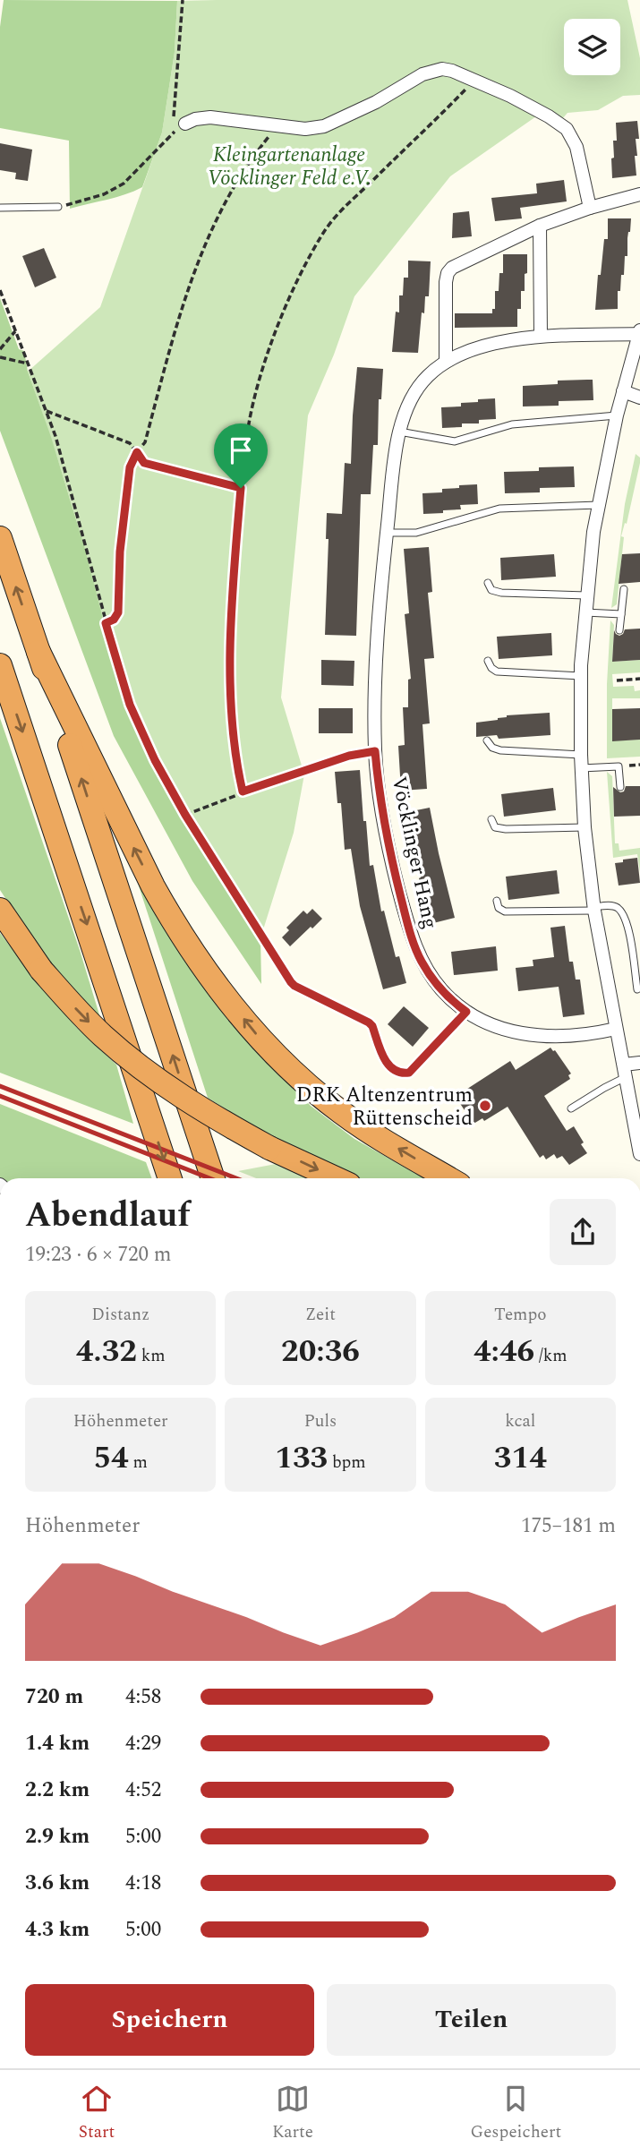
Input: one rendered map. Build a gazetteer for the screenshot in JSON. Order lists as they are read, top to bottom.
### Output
{
  "streets": {
    "street": ["Vöcklinger Hang"]
  },
  "parks": ["Kleingartenanlage Vöcklinger Feld e.V."],
  "places": ["DRK Altenzentrum Rüttenscheid"],
  "page": {
    "heading": ["Abendlauf", "19:23 · 6 × 720 m"],
    "stats": [
      ["Distanz", "4.32 km"],
      ["Zeit", "20:36"],
      ["Tempo", "4:46 /km"],
      ["Höhenmeter", "54 m"],
      ["Puls", "133 bpm"],
      ["kcal", "314"]
    ],
    "chart": ["Höhenmeter", "175–181 m"],
    "list": [
      {
        "name": "720 m",
        "note": "4:58"
      },
      {
        "name": "1.4 km",
        "note": "4:29"
      },
      {
        "name": "2.2 km",
        "note": "4:52"
      },
      {
        "name": "2.9 km",
        "note": "5:00"
      },
      {
        "name": "3.6 km",
        "note": "4:18"
      },
      {
        "name": "4.3 km",
        "note": "5:00"
      }
    ],
    "buttons": ["Speichern", "Teilen"],
    "tabs": ["Start", "Karte", "Gespeichert"]
  }
}
